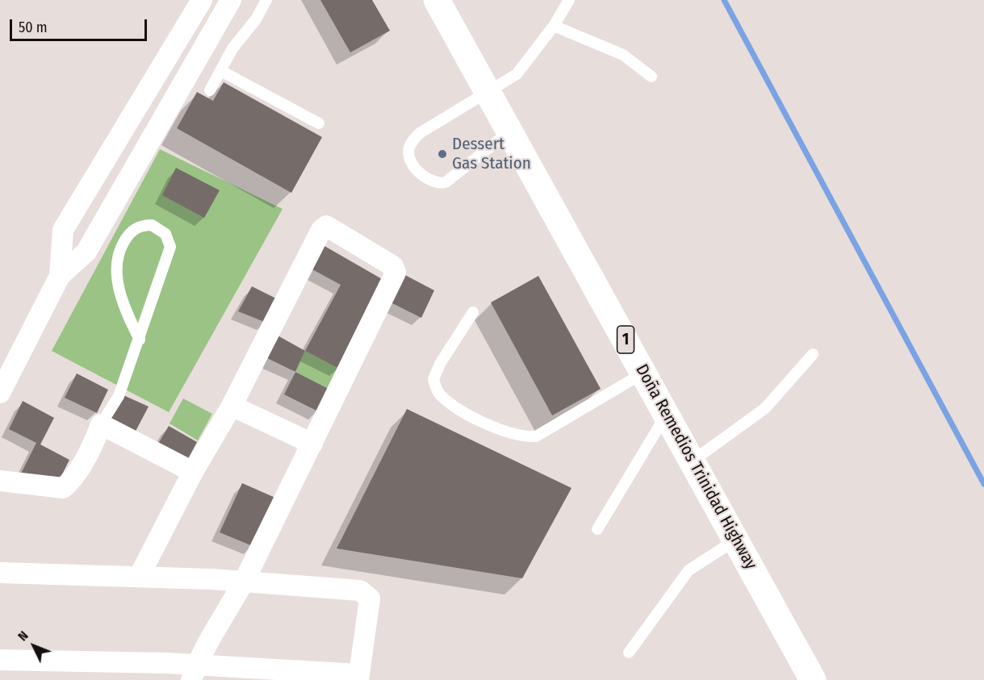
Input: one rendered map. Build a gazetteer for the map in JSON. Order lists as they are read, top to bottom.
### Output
{
  "streets": {
    "highway": ["1", "Doña Remedios Trinidad Highway"]
  },
  "places": ["Dessert Gas Station"],
  "scale_bar": "50 m",
  "north": "top left"
}
